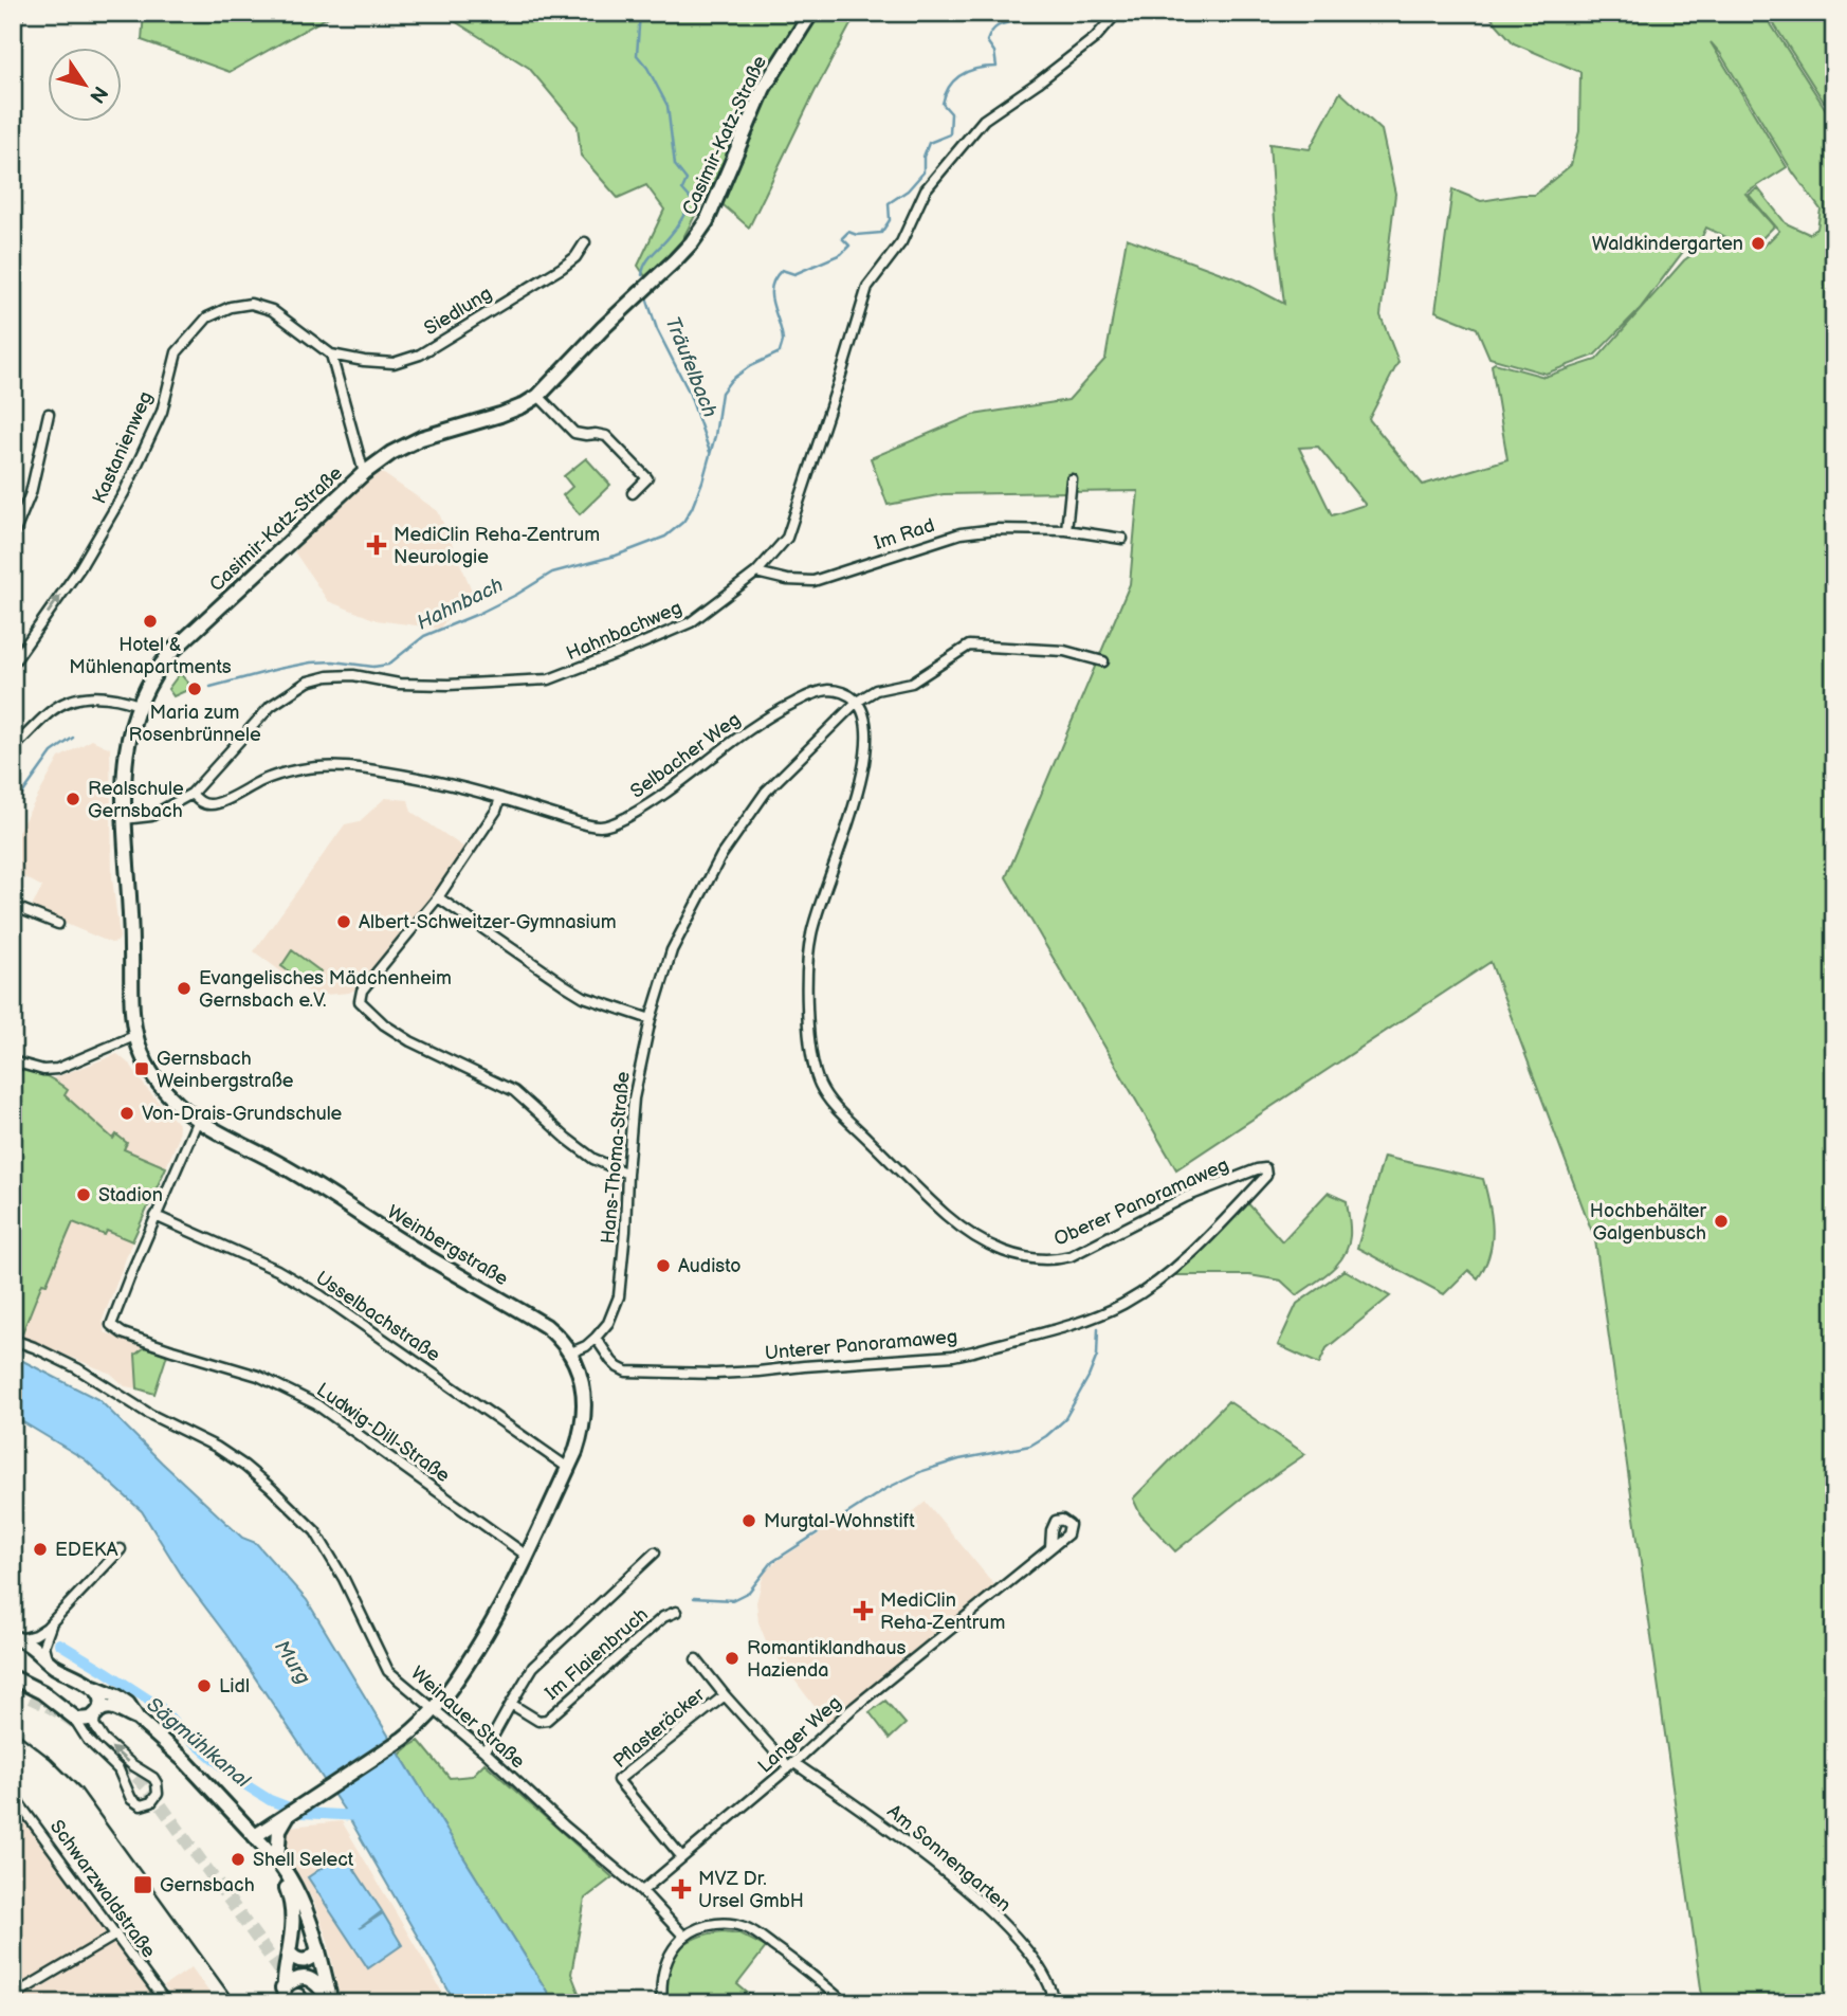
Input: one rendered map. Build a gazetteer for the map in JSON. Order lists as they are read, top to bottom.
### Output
{
  "streets": {
    "street": [
      "Casimir-Katz-Straße",
      "Siedlung",
      "Kastanienweg",
      "Im Rad",
      "Hahnbachweg",
      "Selbacher Weg",
      "Hans-Thoma-Straße",
      "Oberer Panoramaweg",
      "Weinbergstraße",
      "Usselbachstraße",
      "Unterer Panoramaweg",
      "Ludwig-Dill-Straße",
      "Im Flaienbruch",
      "Weinauer Straße",
      "Pflasteräcker",
      "Langer Weg",
      "Am Sonnengarten",
      "Schwarzwaldstraße"
    ]
  },
  "crossings": [
    ["Casimir-Katz-Straße", "Weinbergstraße"],
    ["Siedlung", "Kastanienweg"],
    ["Im Rad", "Hahnbachweg"],
    ["Hahnbachweg", "Selbacher Weg"],
    ["Hahnbachweg", "Weinbergstraße"],
    ["Selbacher Weg", "Hans-Thoma-Straße"],
    ["Selbacher Weg", "Oberer Panoramaweg"],
    ["Hans-Thoma-Straße", "Oberer Panoramaweg"],
    ["Hans-Thoma-Straße", "Weinbergstraße"],
    ["Hans-Thoma-Straße", "Unterer Panoramaweg"],
    ["Oberer Panoramaweg", "Unterer Panoramaweg"],
    ["Weinbergstraße", "Usselbachstraße"],
    ["Weinbergstraße", "Ludwig-Dill-Straße"],
    ["Weinbergstraße", "Weinauer Straße"],
    ["Usselbachstraße", "Ludwig-Dill-Straße"],
    ["Im Flaienbruch", "Weinauer Straße"],
    ["Weinauer Straße", "Langer Weg"],
    ["Pflasteräcker", "Langer Weg"],
    ["Pflasteräcker", "Am Sonnengarten"],
    ["Langer Weg", "Am Sonnengarten"]
  ],
  "one_way": ["Kastanienweg"],
  "water": [
    "Träufelbach",
    "Hahnbach",
    "Murg",
    "Sägmühlkanal"
  ],
  "places": {
    "other": [
      "Waldkindergarten",
      "Hotel & Mühlenapartments",
      "Maria zum Rosenbrünnele",
      "Realschule Gernsbach",
      "Albert-Schweitzer-Gymnasium",
      "Evangelisches Mädchenheim Gernsbach e.V.",
      "Von-Drais-Grundschule",
      "Stadion",
      "Hochbehälter Galgenbusch",
      "Audisto",
      "Murgtal-Wohnstift",
      "EDEKA",
      "Romantiklandhaus Hazienda",
      "Lidl",
      "Shell Select"
    ],
    "health": ["MediClin Reha-Zentrum Neurologie", "MediClin Reha-Zentrum", "MVZ Dr. Ursel GmbH"],
    "transit": ["Gernsbach Weinbergstraße", "Gernsbach"]
  },
  "north": "bottom right"
}
